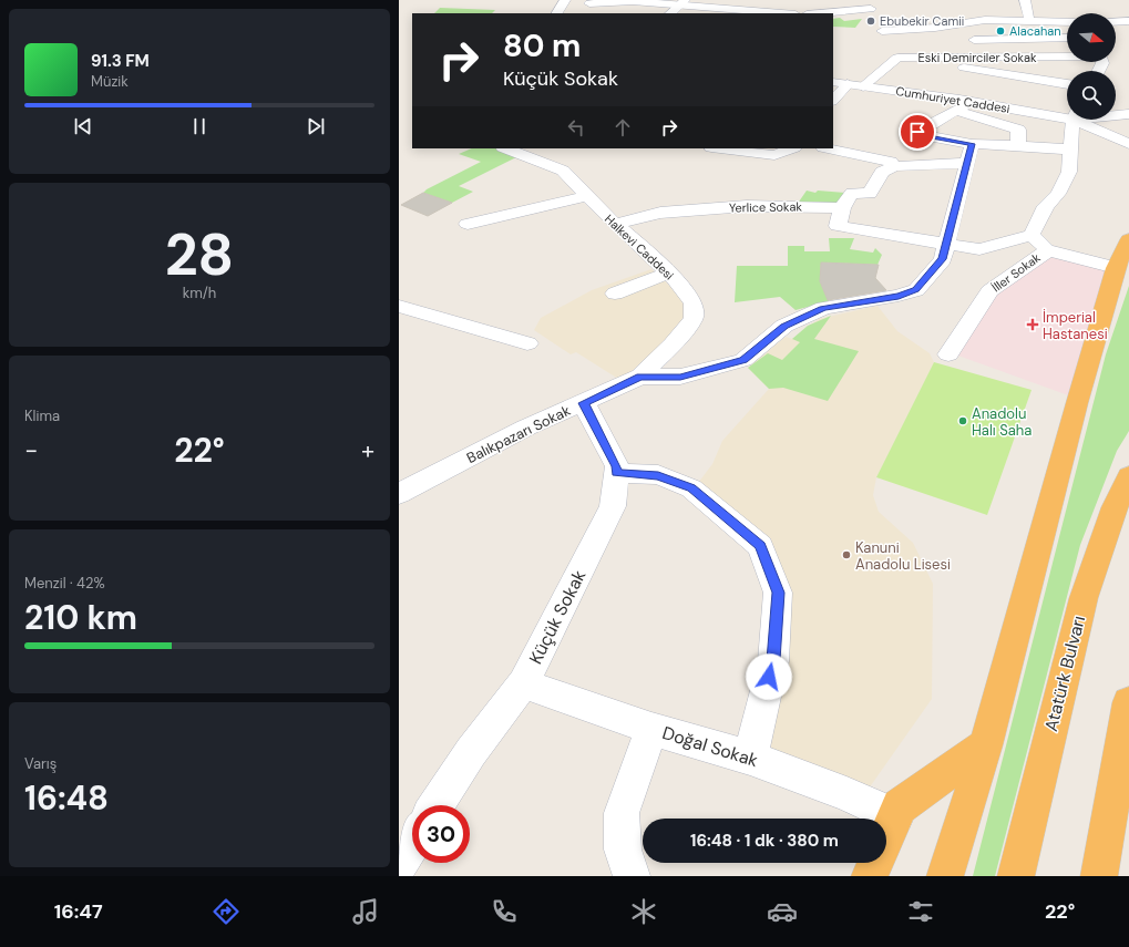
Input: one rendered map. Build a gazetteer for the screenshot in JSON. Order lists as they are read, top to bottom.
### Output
{
  "streets": {
    "highway": ["Atatürk Bulvarı"],
    "street": [
      "Eski Demirciler Sokak",
      "Cumhuriyet Caddesi",
      "Yerlice Sokak",
      "Halkevi Caddesi",
      "İller Sokak",
      "Balıkpazarı Sokak",
      "Küçük Sokak",
      "Doğal Sokak"
    ]
  },
  "crossings": [
    ["Eski Demirciler Sokak", "Cumhuriyet Caddesi"],
    ["Yerlice Sokak", "Halkevi Caddesi"],
    ["Halkevi Caddesi", "Balıkpazarı Sokak"],
    ["Balıkpazarı Sokak", "Küçük Sokak"],
    ["Küçük Sokak", "Doğal Sokak"]
  ],
  "places": {
    "other": [
      "Ebubekir Camii",
      "Alacahan",
      "Anadolu Halı Saha",
      "Kanuni Anadolu Lisesi"
    ],
    "health": ["İmperial Hastanesi"]
  },
  "north": "right",
  "page": {
    "turn": ["80 m", "Küçük Sokak"],
    "song": ["91.3 FM", "Müzik"],
    "tile": [
      ["28", "km/h"],
      "Klima",
      ["Menzil · 42%", "210 km"],
      ["Varış", "16:48"]
    ],
    "heat": ["−", "22°", "+"],
    "limit": "30",
    "trip": "16:48 · 1 dk · 380 m",
    "tabs": ["16:47", "22°"]
  }
}
